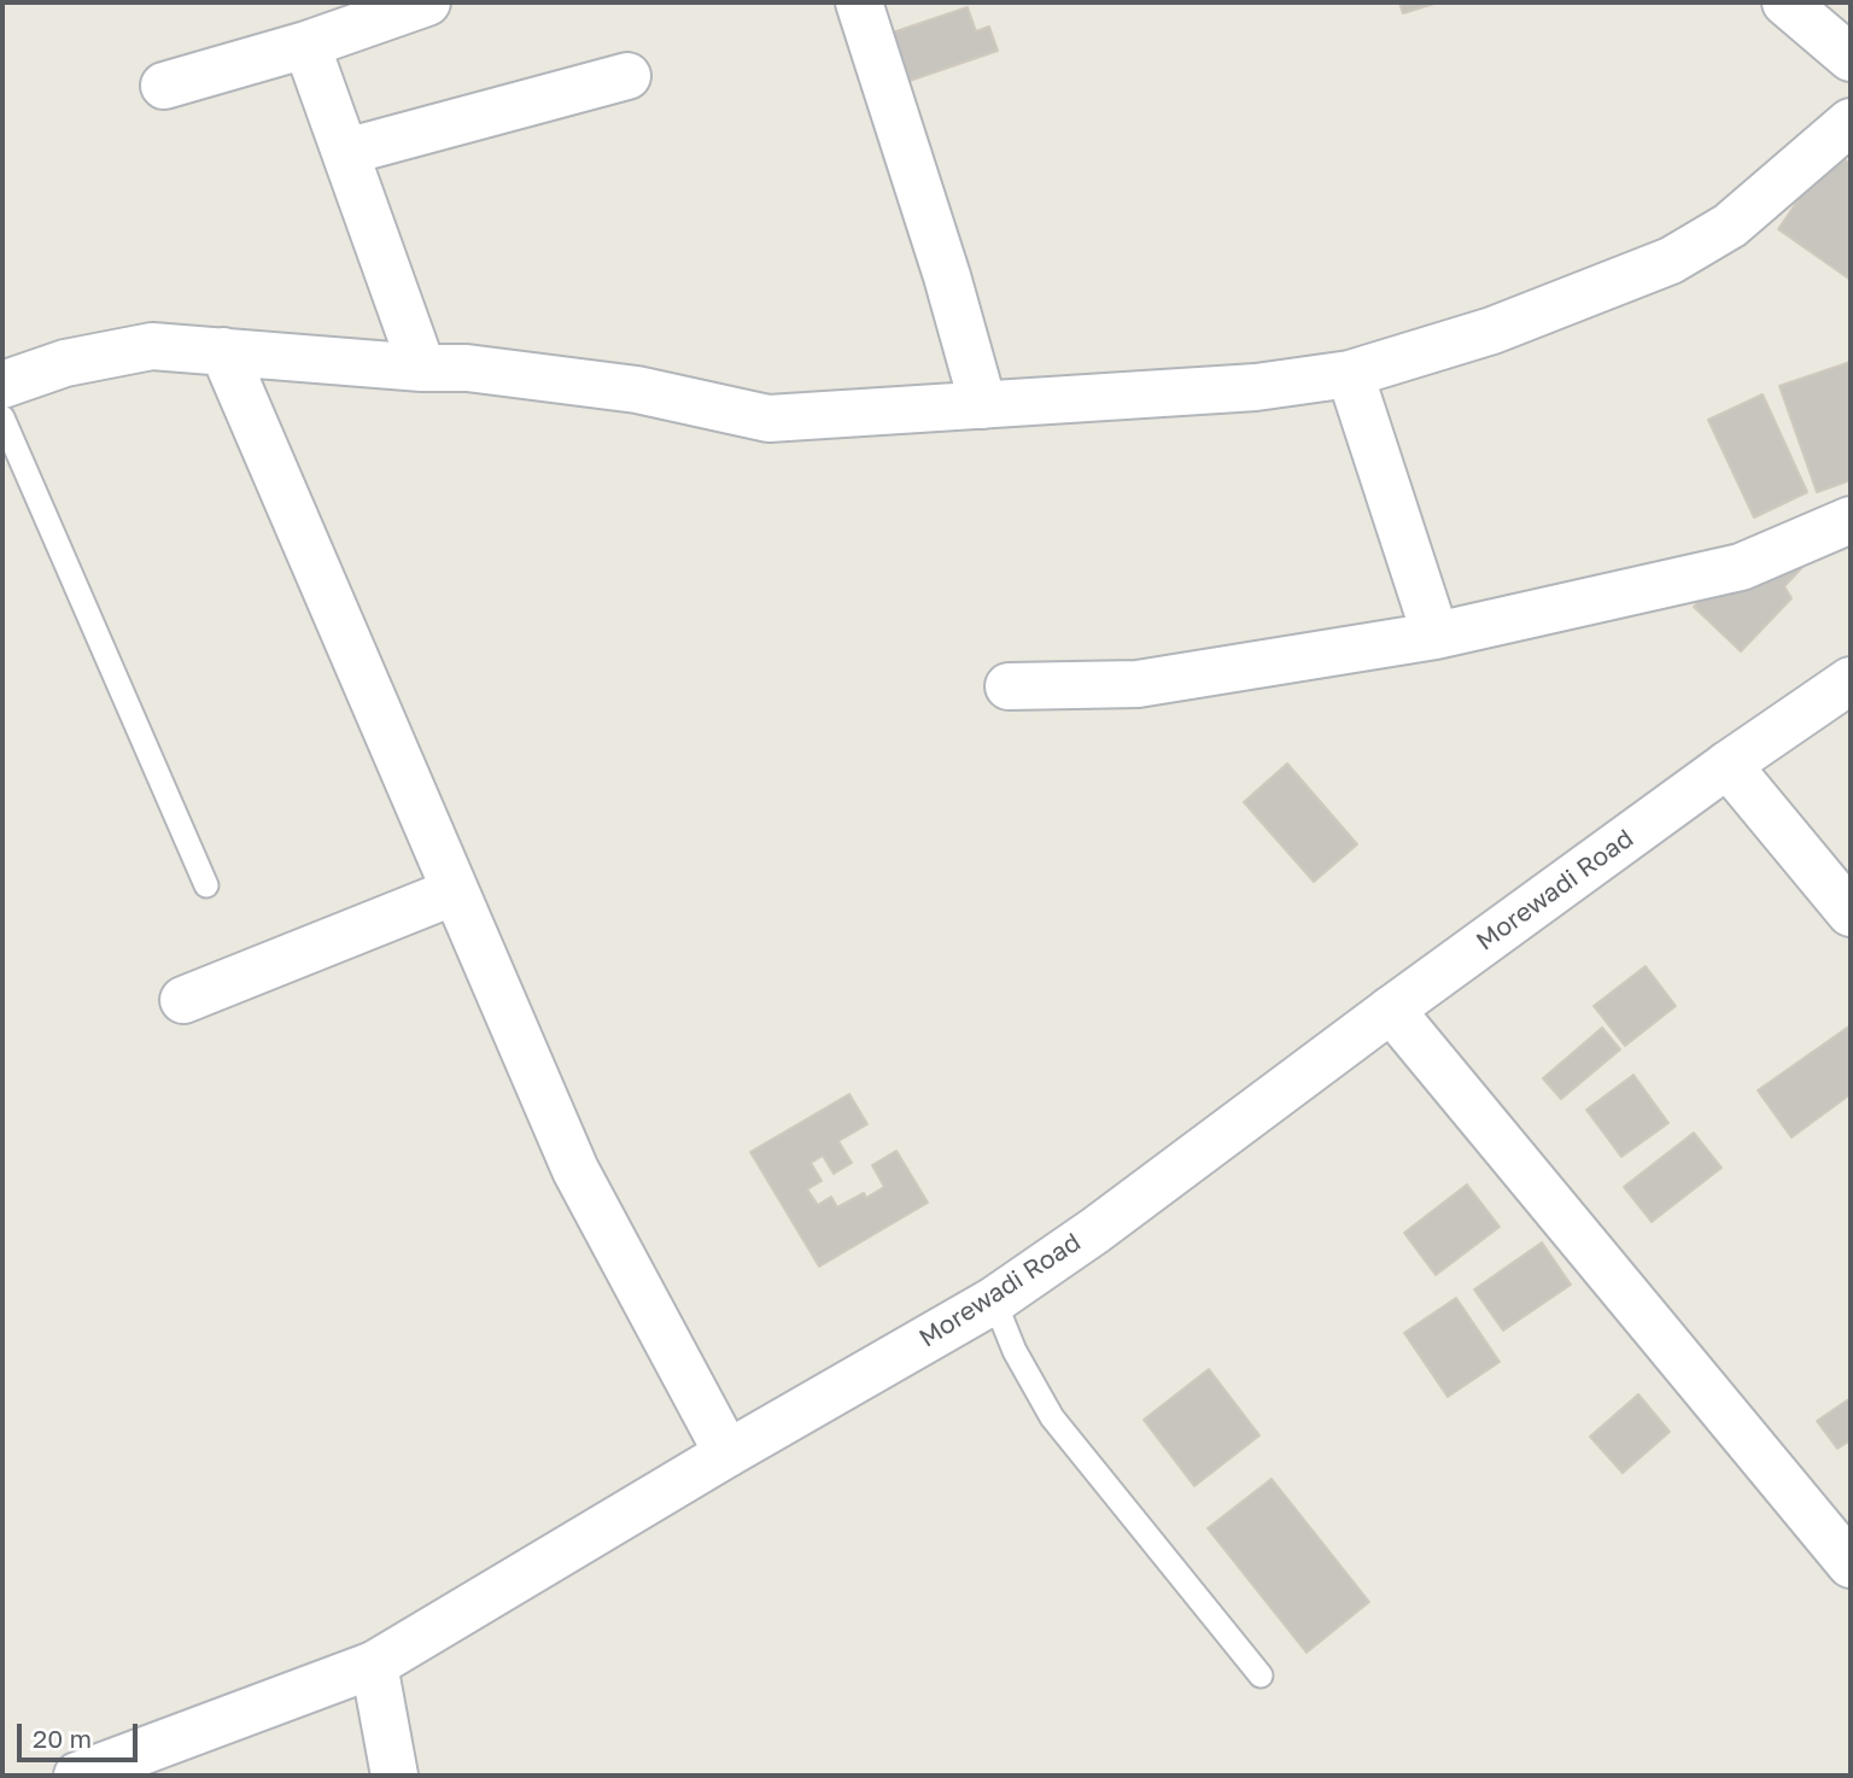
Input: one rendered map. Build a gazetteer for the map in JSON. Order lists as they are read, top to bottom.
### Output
{
  "streets": {
    "street": ["Morewadi Road"]
  },
  "scale_bar": "20 m"
}
